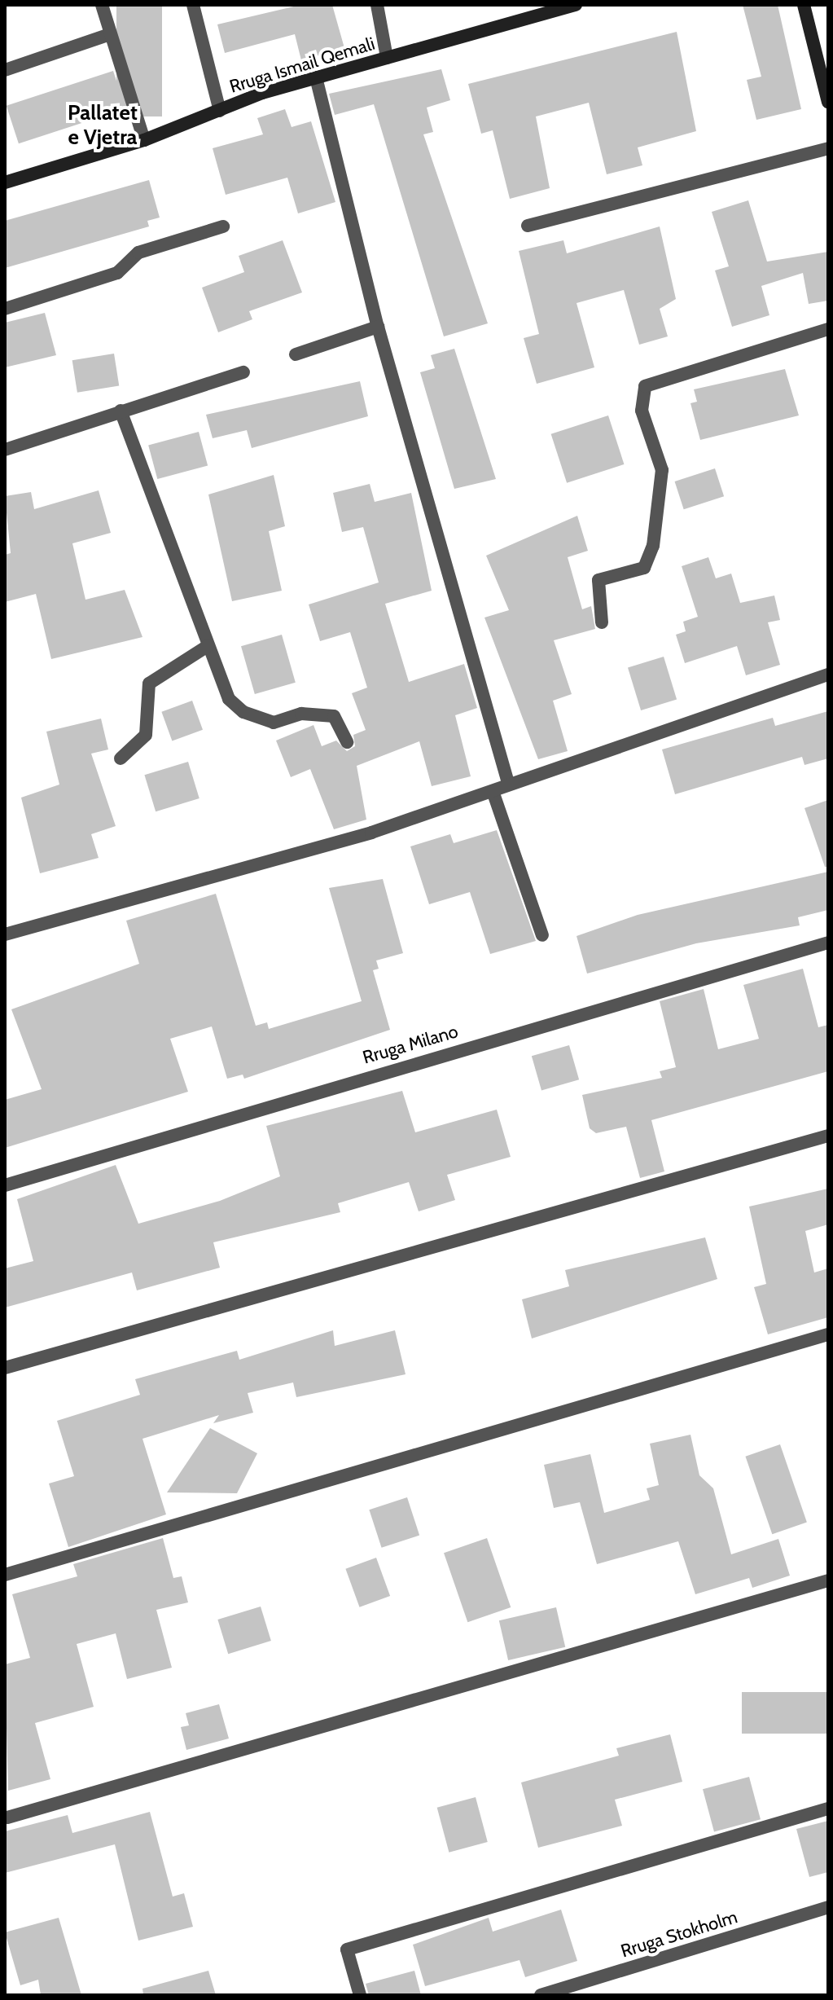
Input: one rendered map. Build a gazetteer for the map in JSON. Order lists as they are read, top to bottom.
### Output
{
  "streets": {
    "street": ["Rruga Ismail Qemali", "Rruga Milano", "Rruga Stokholm"]
  },
  "districts": ["Pallatet e Vjetra"]
}
